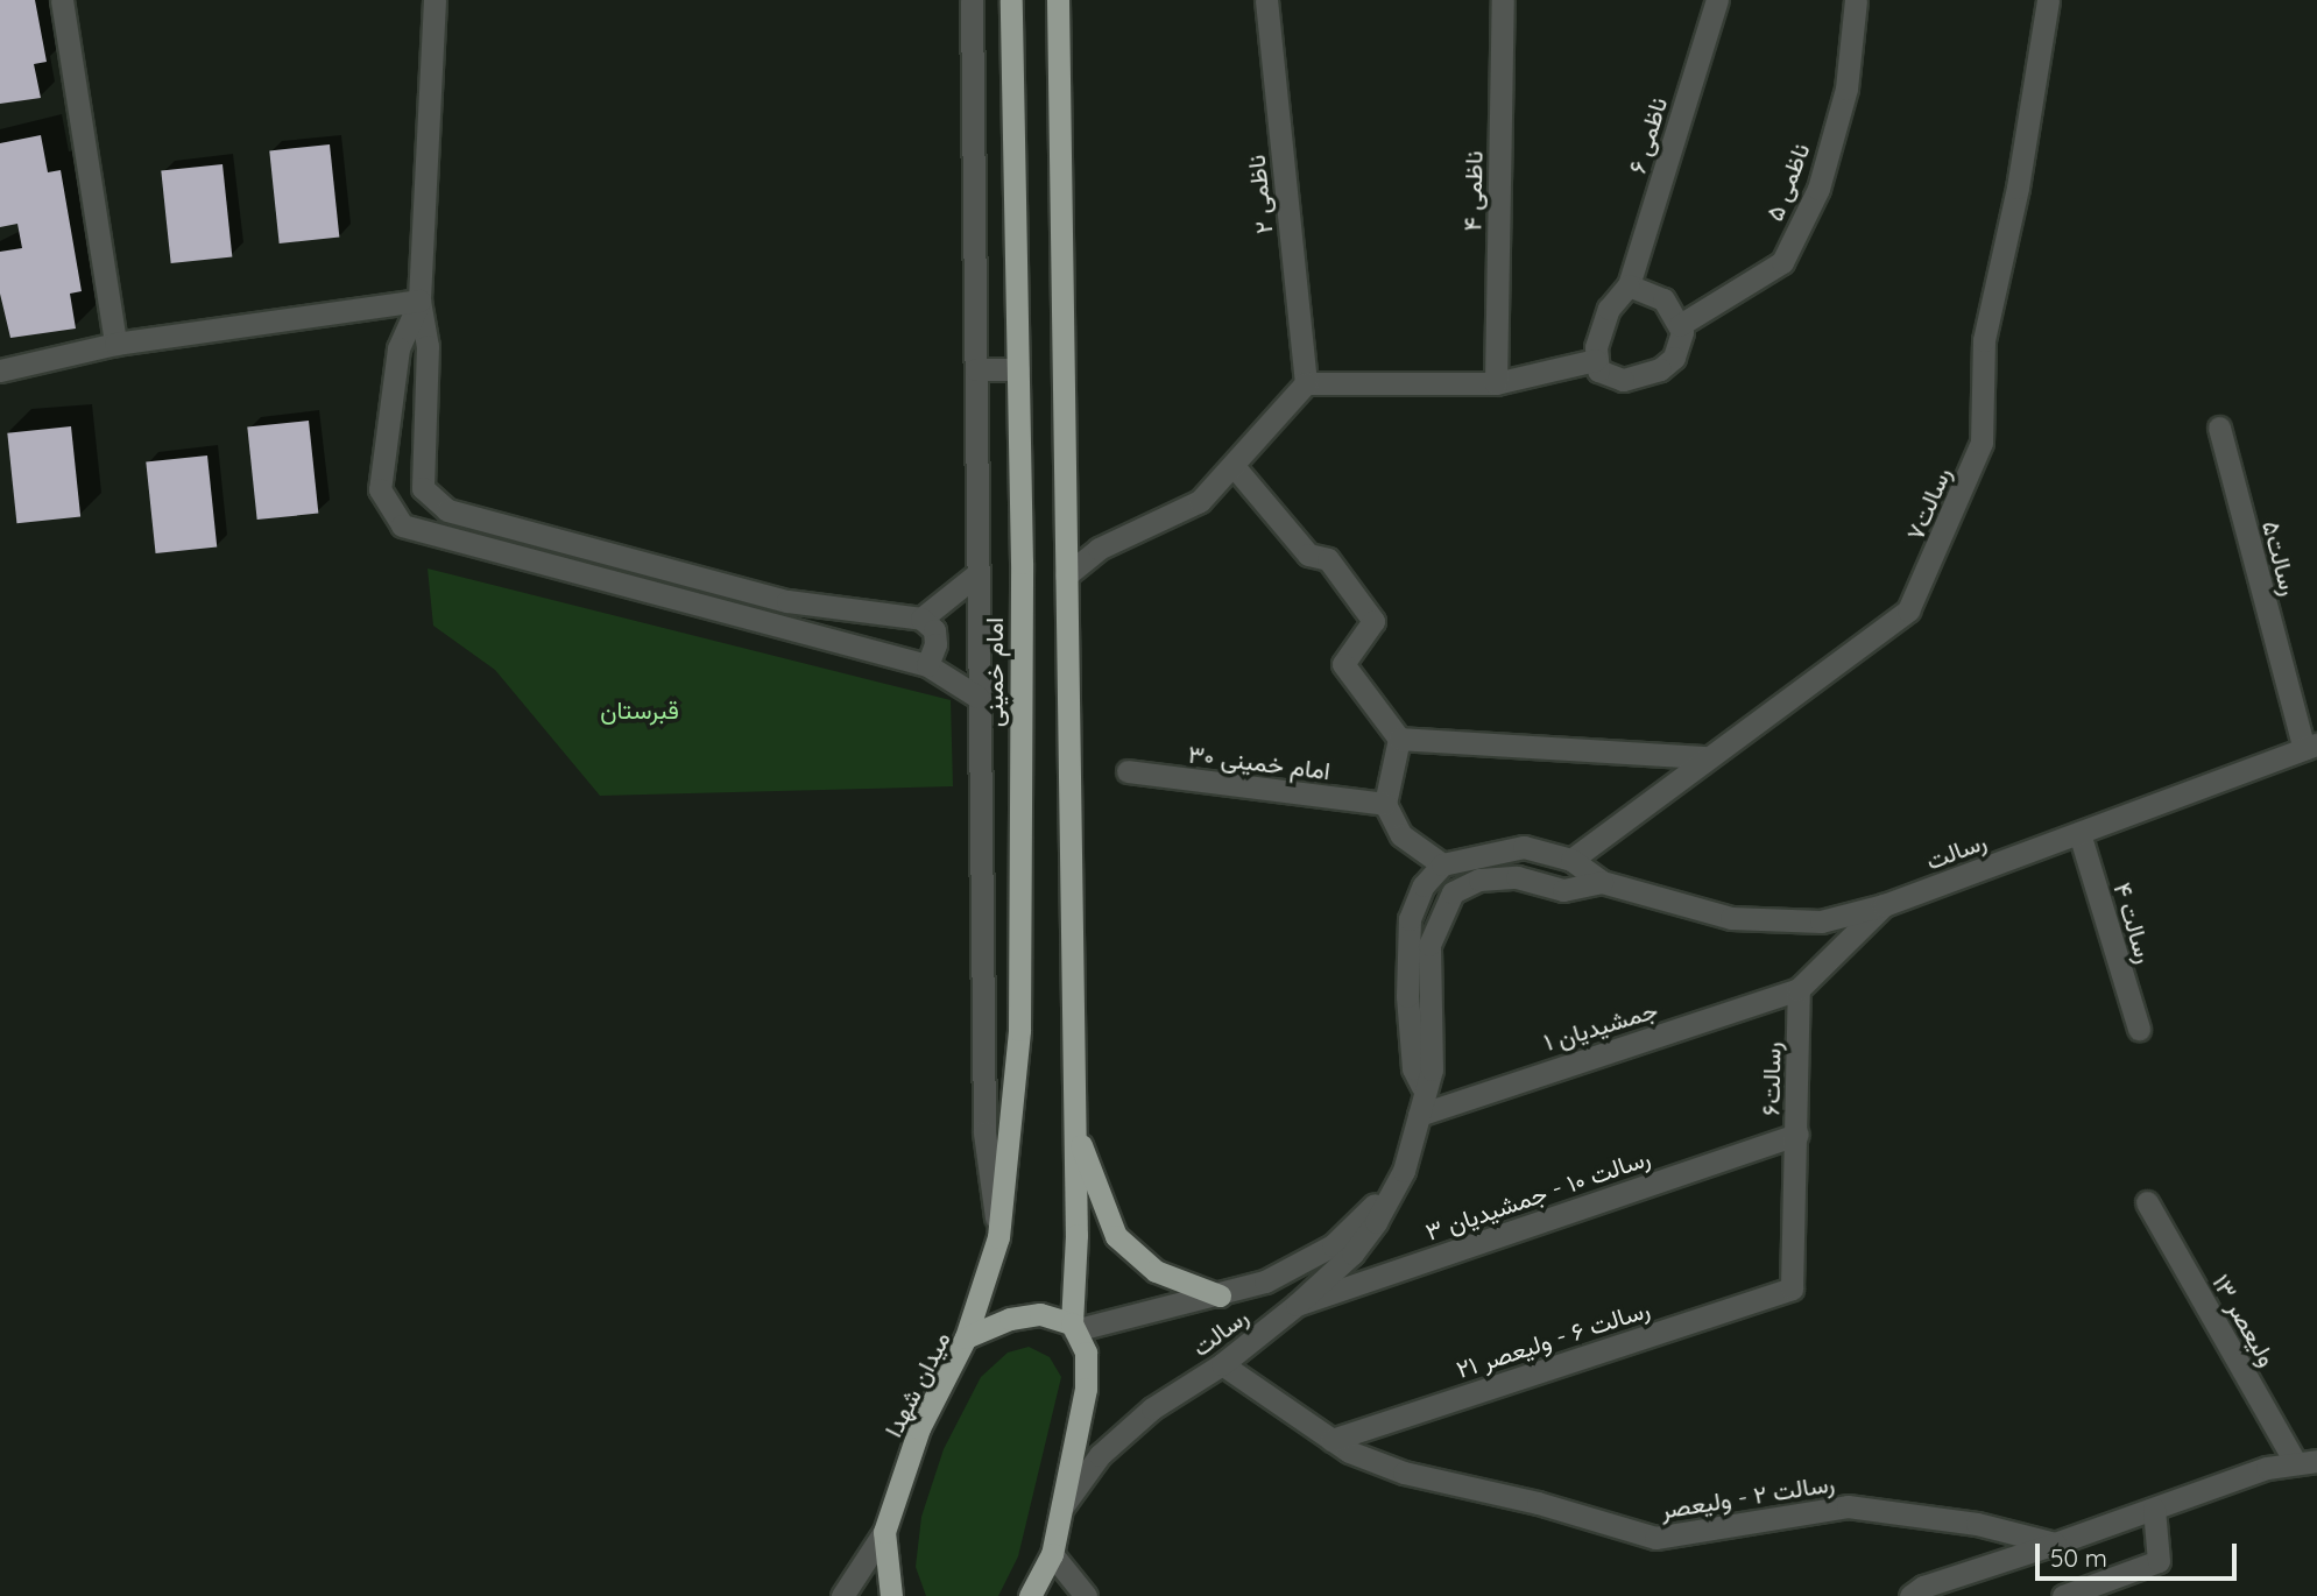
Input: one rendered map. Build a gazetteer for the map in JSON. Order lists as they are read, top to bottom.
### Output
{
  "streets": {
    "highway": ["امام خمینی", "میدان شهدا"],
    "street": [
      "ناظمی ۶",
      "ناظمی ۵",
      "ناظمی ۴",
      "ناظمی ۲",
      "رسالت۷",
      "رسالت۵",
      "امام خمینی ۳۰",
      "رسالت",
      "رسالت ۴",
      "جمشیدیان ۱",
      "رسالت۶",
      "رسالت ۱۰ - جمشیدیان ۳",
      "ولیعصر ۱۳",
      "رسالت ۶ - ولیعصر ۲۱",
      "رسالت ۲ - ولیعصر"
    ]
  },
  "crossings": [
    ["ناظمی ۶", "ناظمی ۵"],
    ["رسالت۷", "رسالت"],
    ["رسالت۵", "رسالت"],
    ["امام خمینی", "میدان شهدا"],
    ["رسالت", "رسالت ۴"],
    ["رسالت", "جمشیدیان ۱"],
    ["رسالت", "رسالت ۱۰ - جمشیدیان ۳"],
    ["رسالت", "میدان شهدا"],
    ["رسالت", "رسالت ۲ - ولیعصر"],
    ["جمشیدیان ۱", "رسالت۶"],
    ["رسالت۶", "رسالت ۱۰ - جمشیدیان ۳"],
    ["رسالت۶", "رسالت ۶ - ولیعصر ۲۱"],
    ["رسالت ۶ - ولیعصر ۲۱", "رسالت ۲ - ولیعصر"]
  ],
  "parks": ["قبرستان"],
  "scale_bar": "50 m"
}
